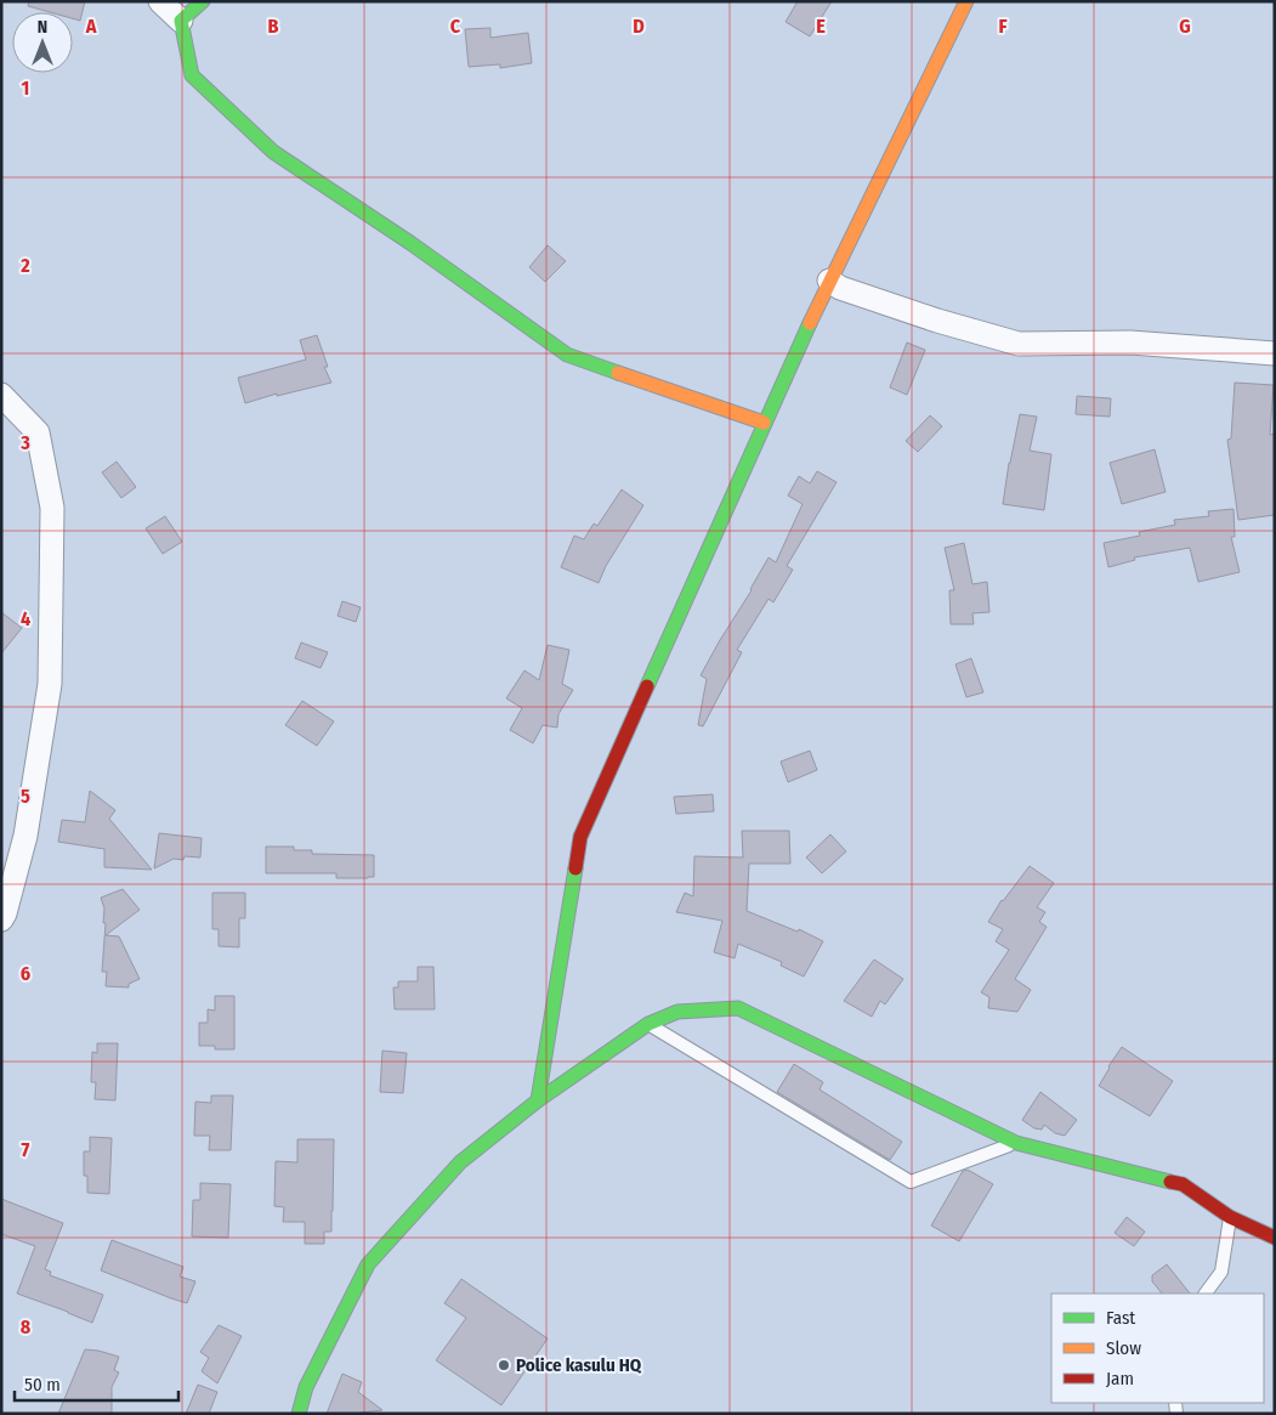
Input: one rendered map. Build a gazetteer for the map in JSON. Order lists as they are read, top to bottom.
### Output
{
  "places": ["Police kasulu HQ"],
  "legend": ["Fast", "Slow", "Jam"],
  "scale_bar": "50 m",
  "north": "top",
  "grid": {
    "columns": [
      "A",
      "B",
      "C",
      "D",
      "E",
      "F",
      "G"
    ],
    "rows": [
      "1",
      "2",
      "3",
      "4",
      "5",
      "6",
      "7",
      "8"
    ]
  }
}
